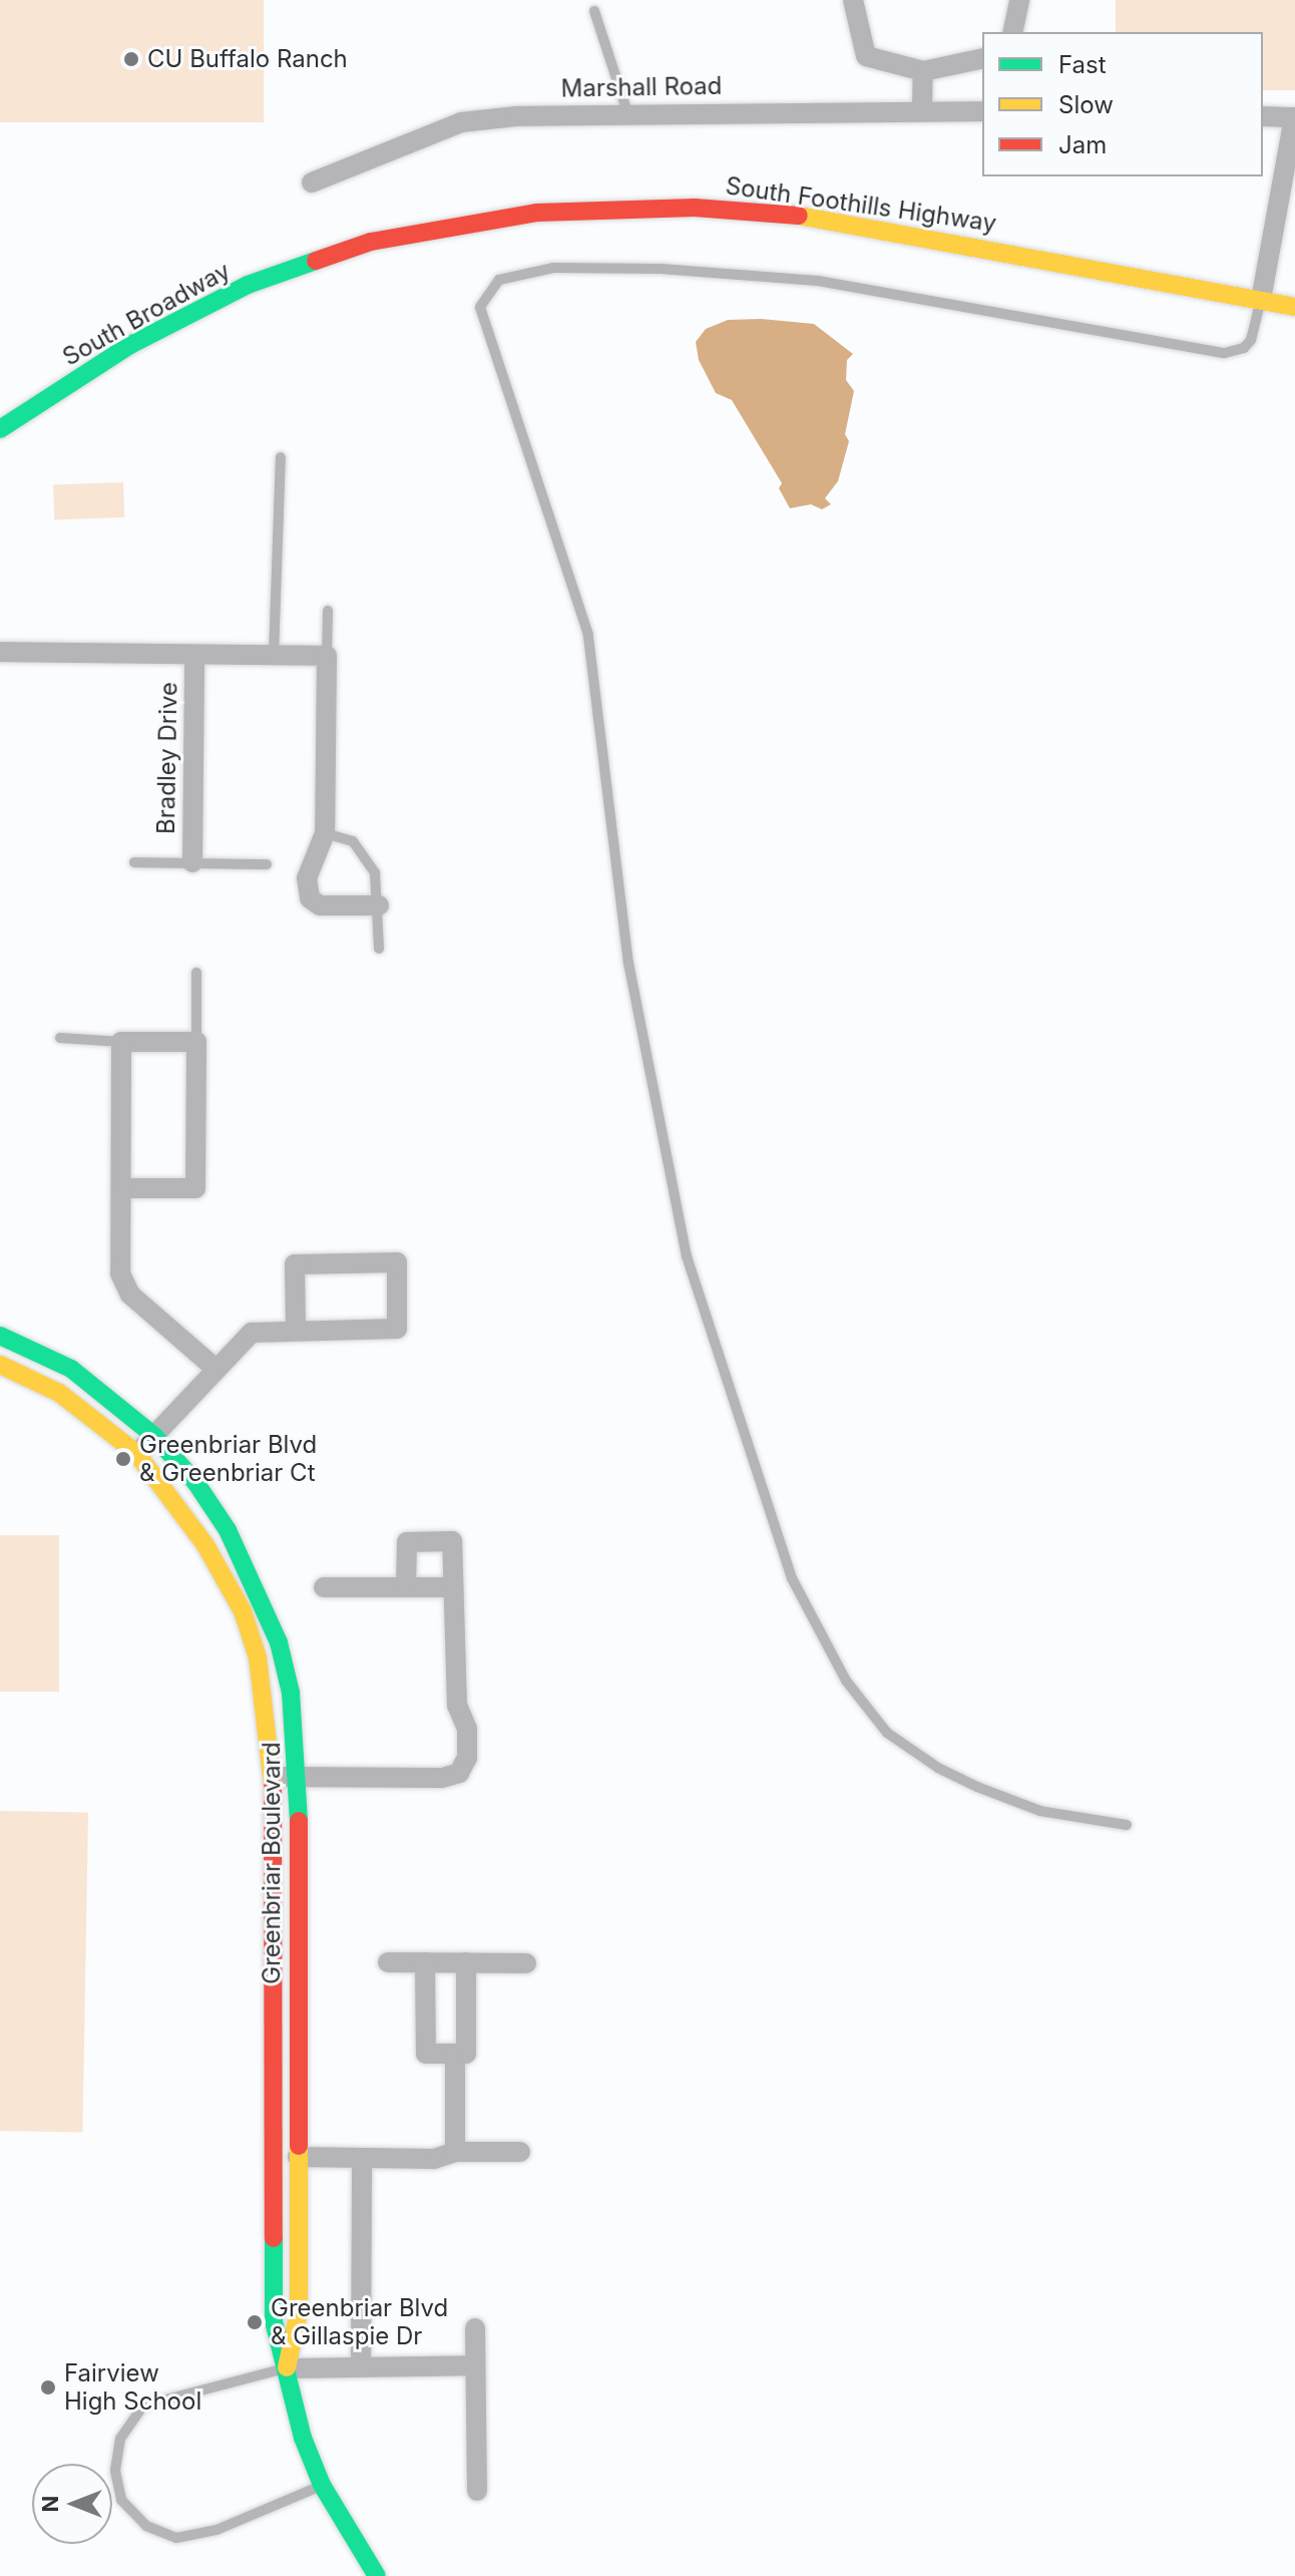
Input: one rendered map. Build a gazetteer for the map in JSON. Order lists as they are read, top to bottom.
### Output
{
  "streets": {
    "main road": ["South Foothills Highway", "South Broadway", "Greenbriar Boulevard"],
    "street": ["Marshall Road", "Bradley Drive"]
  },
  "crossings": [
    ["South Foothills Highway", "South Broadway"]
  ],
  "places": [
    "CU Buffalo Ranch",
    "Greenbriar Blvd & Greenbriar Ct",
    "Greenbriar Blvd & Gillaspie Dr",
    "Fairview High School"
  ],
  "legend": ["Fast", "Slow", "Jam"],
  "north": "left"
}
